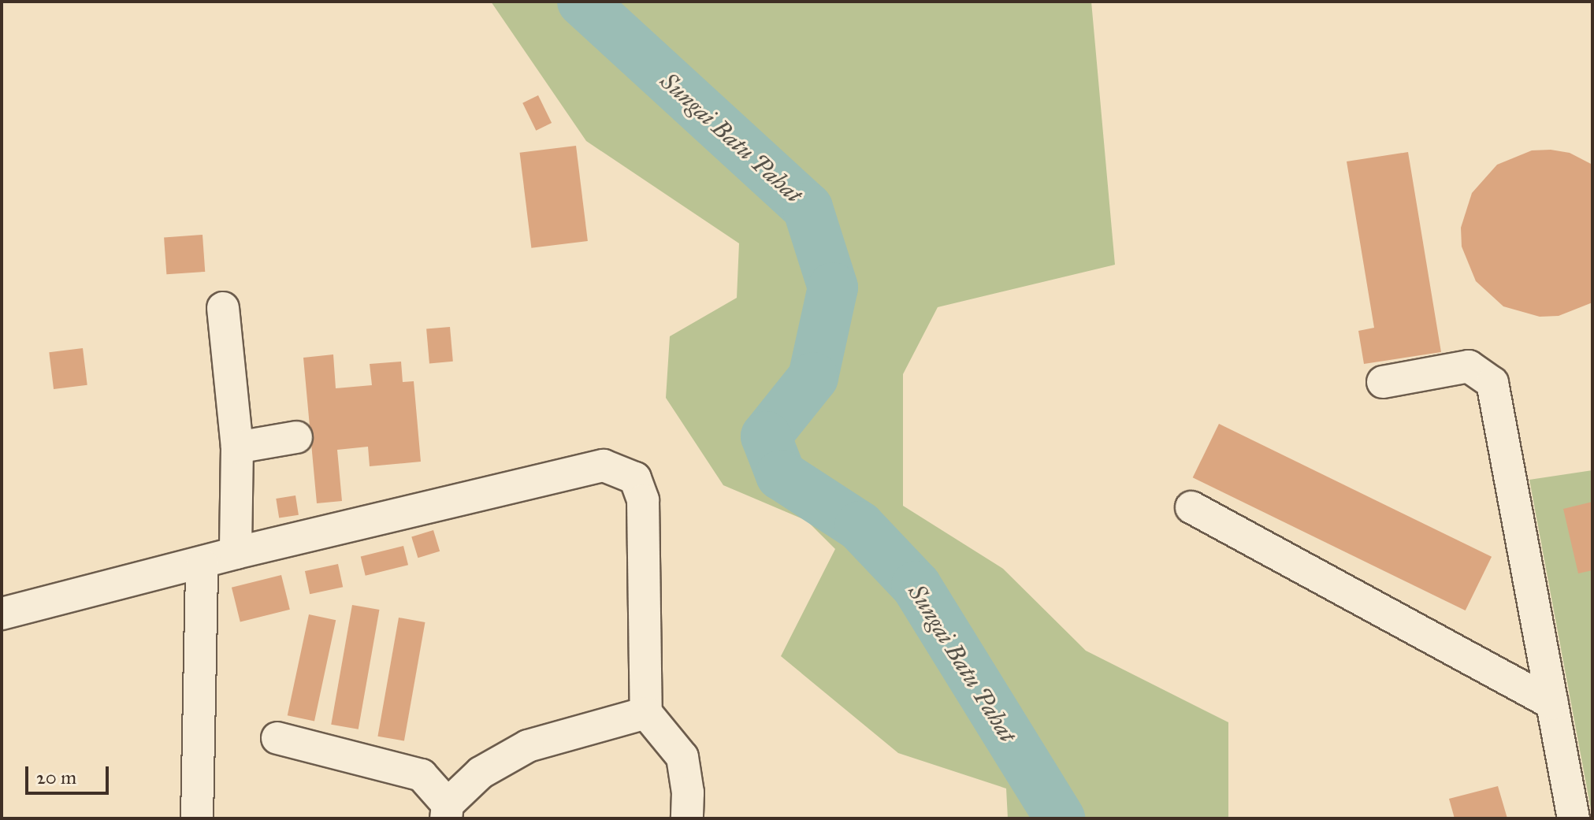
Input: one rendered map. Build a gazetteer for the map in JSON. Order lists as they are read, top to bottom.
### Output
{
  "water": ["Sungai Batu Pahat"],
  "scale_bar": "20 m"
}
